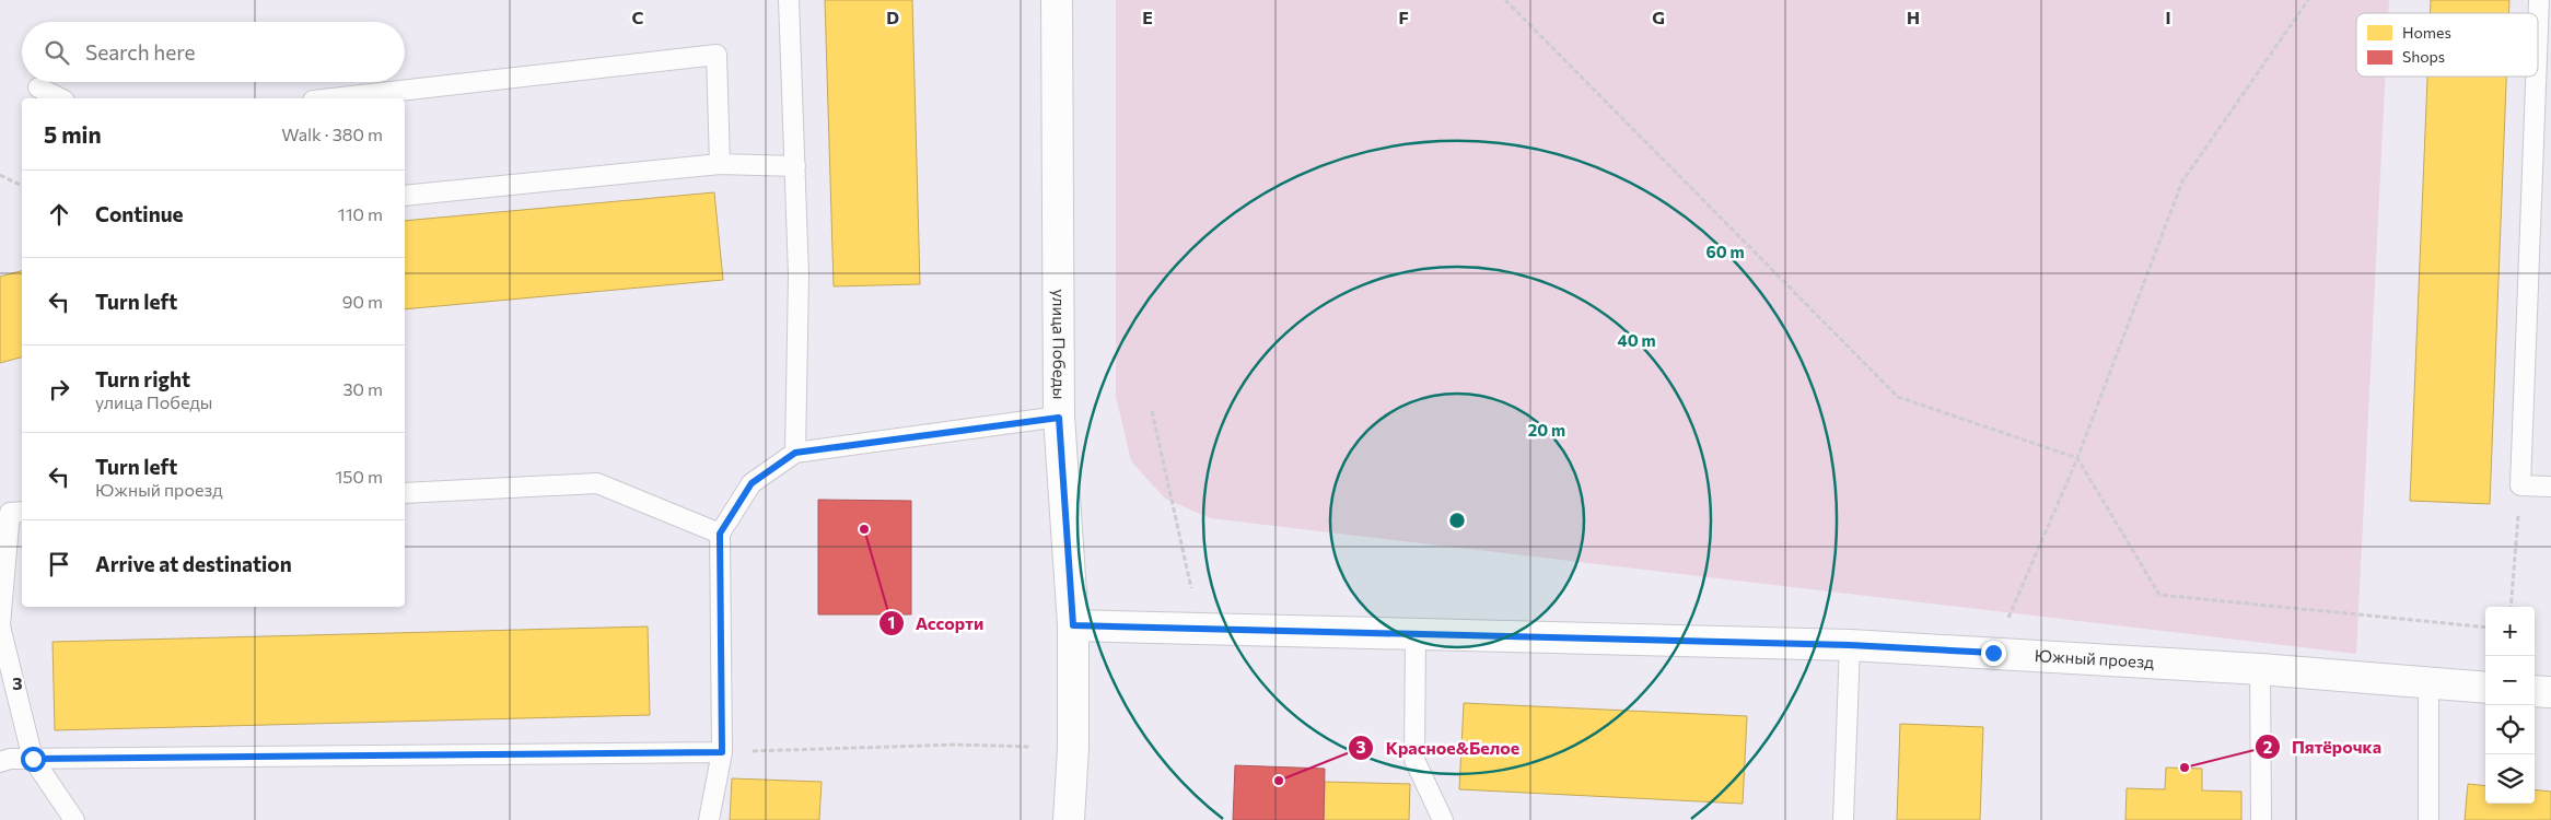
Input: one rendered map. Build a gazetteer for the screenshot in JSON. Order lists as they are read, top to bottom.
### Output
{
  "streets": {
    "street": ["улица Победы", "Южный проезд"]
  },
  "crossings": [
    ["улица Победы", "Южный проезд"]
  ],
  "places": ["Ассорти", "Пятёрочка", "Красное&Белое"],
  "legend": ["Homes", "Shops"],
  "page": {
    "search": "Search here",
    "heading": ["5 min", "Walk · 380 m"],
    "list": [
      ["Continue", "110 m"],
      ["Turn left", "90 m"],
      ["Turn right", "улица Победы", "30 m"],
      ["Turn left", "Южный проезд", "150 m"],
      "Arrive at destination"
    ],
    "map_buttons": ["+", "−"]
  },
  "grid": {
    "columns": [
      "C",
      "D",
      "E",
      "F",
      "G",
      "H",
      "I"
    ],
    "rows": ["3"]
  },
  "rings": ["60 m", "40 m", "20 m"]
}
